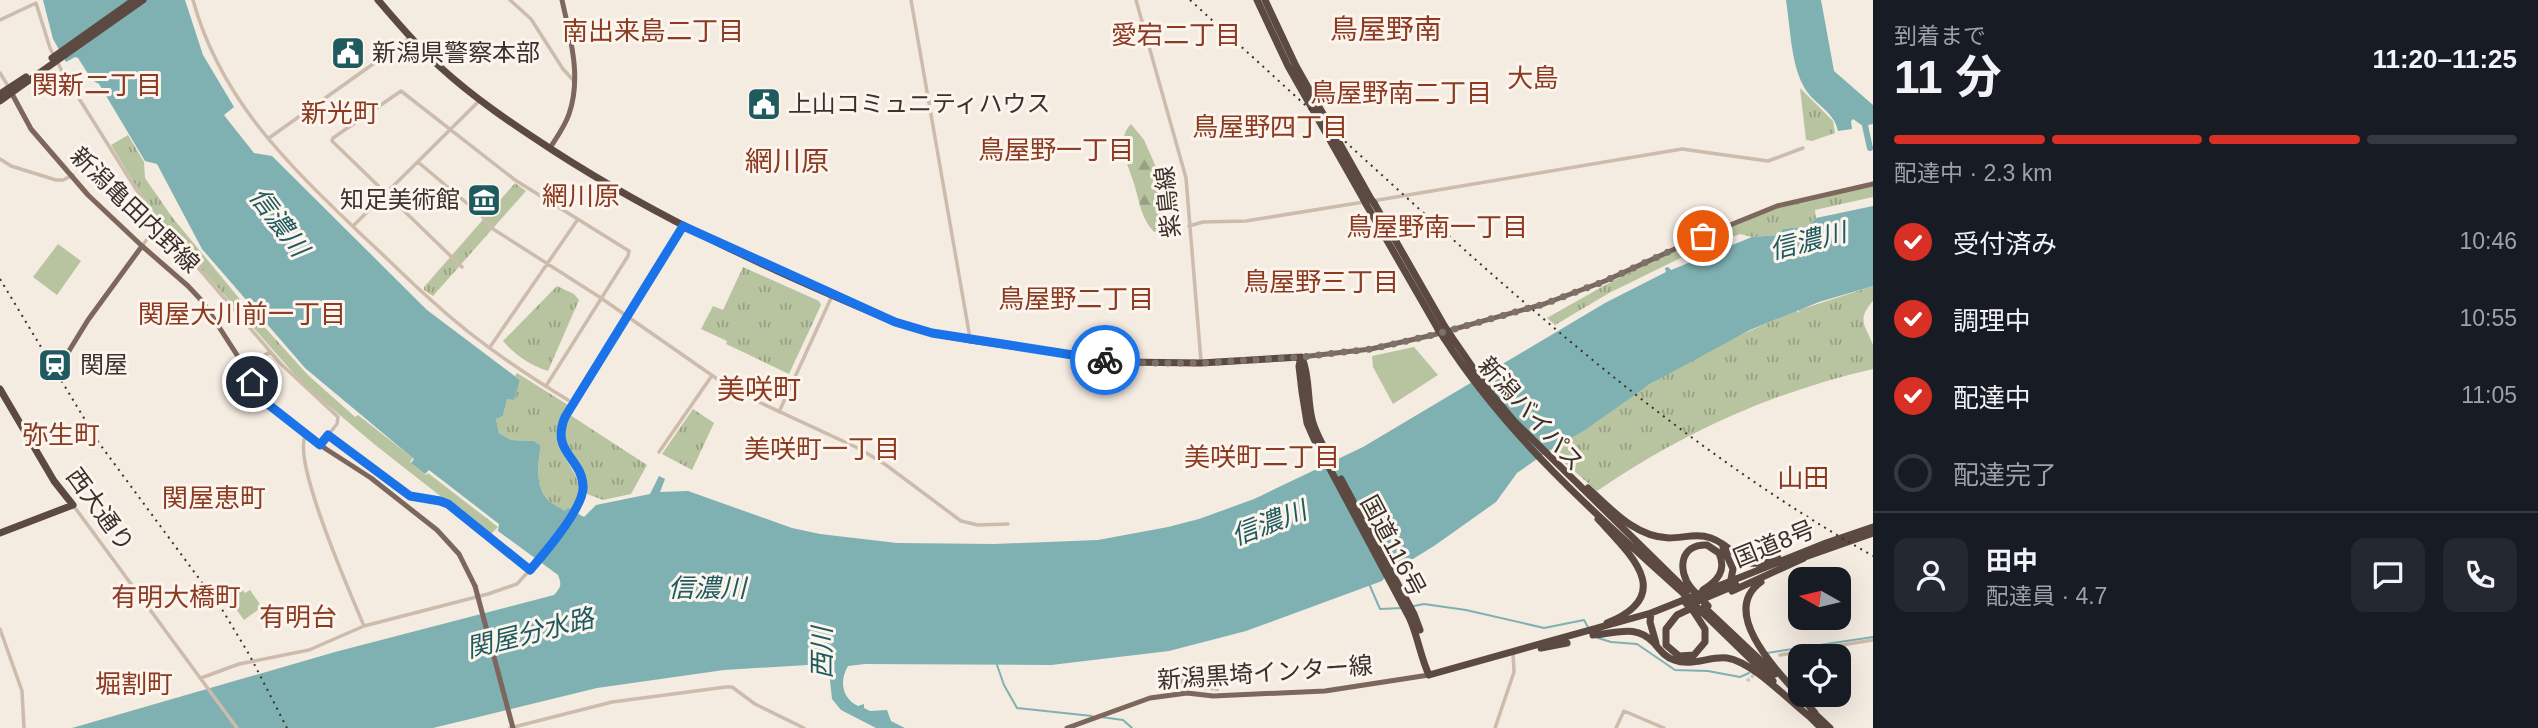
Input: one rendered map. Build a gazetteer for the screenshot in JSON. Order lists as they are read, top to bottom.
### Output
{
  "streets": {
    "highway": [
      "新潟バイパス",
      "西大通り",
      "国道8号",
      "国道116号"
    ],
    "main road": ["新潟亀田内野線", "新潟黒埼インター線"],
    "street": ["紫鳥線"]
  },
  "crossings": [
    ["新潟バイパス", "国道8号"],
    ["国道116号", "新潟黒埼インター線"]
  ],
  "districts": [
    "鳥屋野南",
    "南出来島二丁目",
    "愛宕二丁目",
    "大島",
    "関新二丁目",
    "鳥屋野南二丁目",
    "新光町",
    "鳥屋野四丁目",
    "鳥屋野一丁目",
    "網川原",
    "網川原",
    "鳥屋野南一丁目",
    "鳥屋野三丁目",
    "鳥屋野二丁目",
    "関屋大川前一丁目",
    "美咲町",
    "弥生町",
    "美咲町一丁目",
    "美咲町二丁目",
    "山田",
    "関屋恵町",
    "有明大橋町",
    "有明台",
    "堀割町"
  ],
  "water": ["信濃川", "関屋分水路", "西川"],
  "places": {
    "public building": ["新潟県警察本部", "上山コミュニティハウス"],
    "museum": ["知足美術館"],
    "station": ["関屋"]
  },
  "north": "left",
  "page": {
    "heading": ["11 分", "到着まで", "11:20–11:25"],
    "panel": ["田中", "配達員 · 4.7"],
    "bar": "配達中 · 2.3 km",
    "list": [
      ["受付済み", "10:46"],
      ["調理中", "10:55"],
      ["配達中", "11:05"],
      "配達完了"
    ]
  }
}
